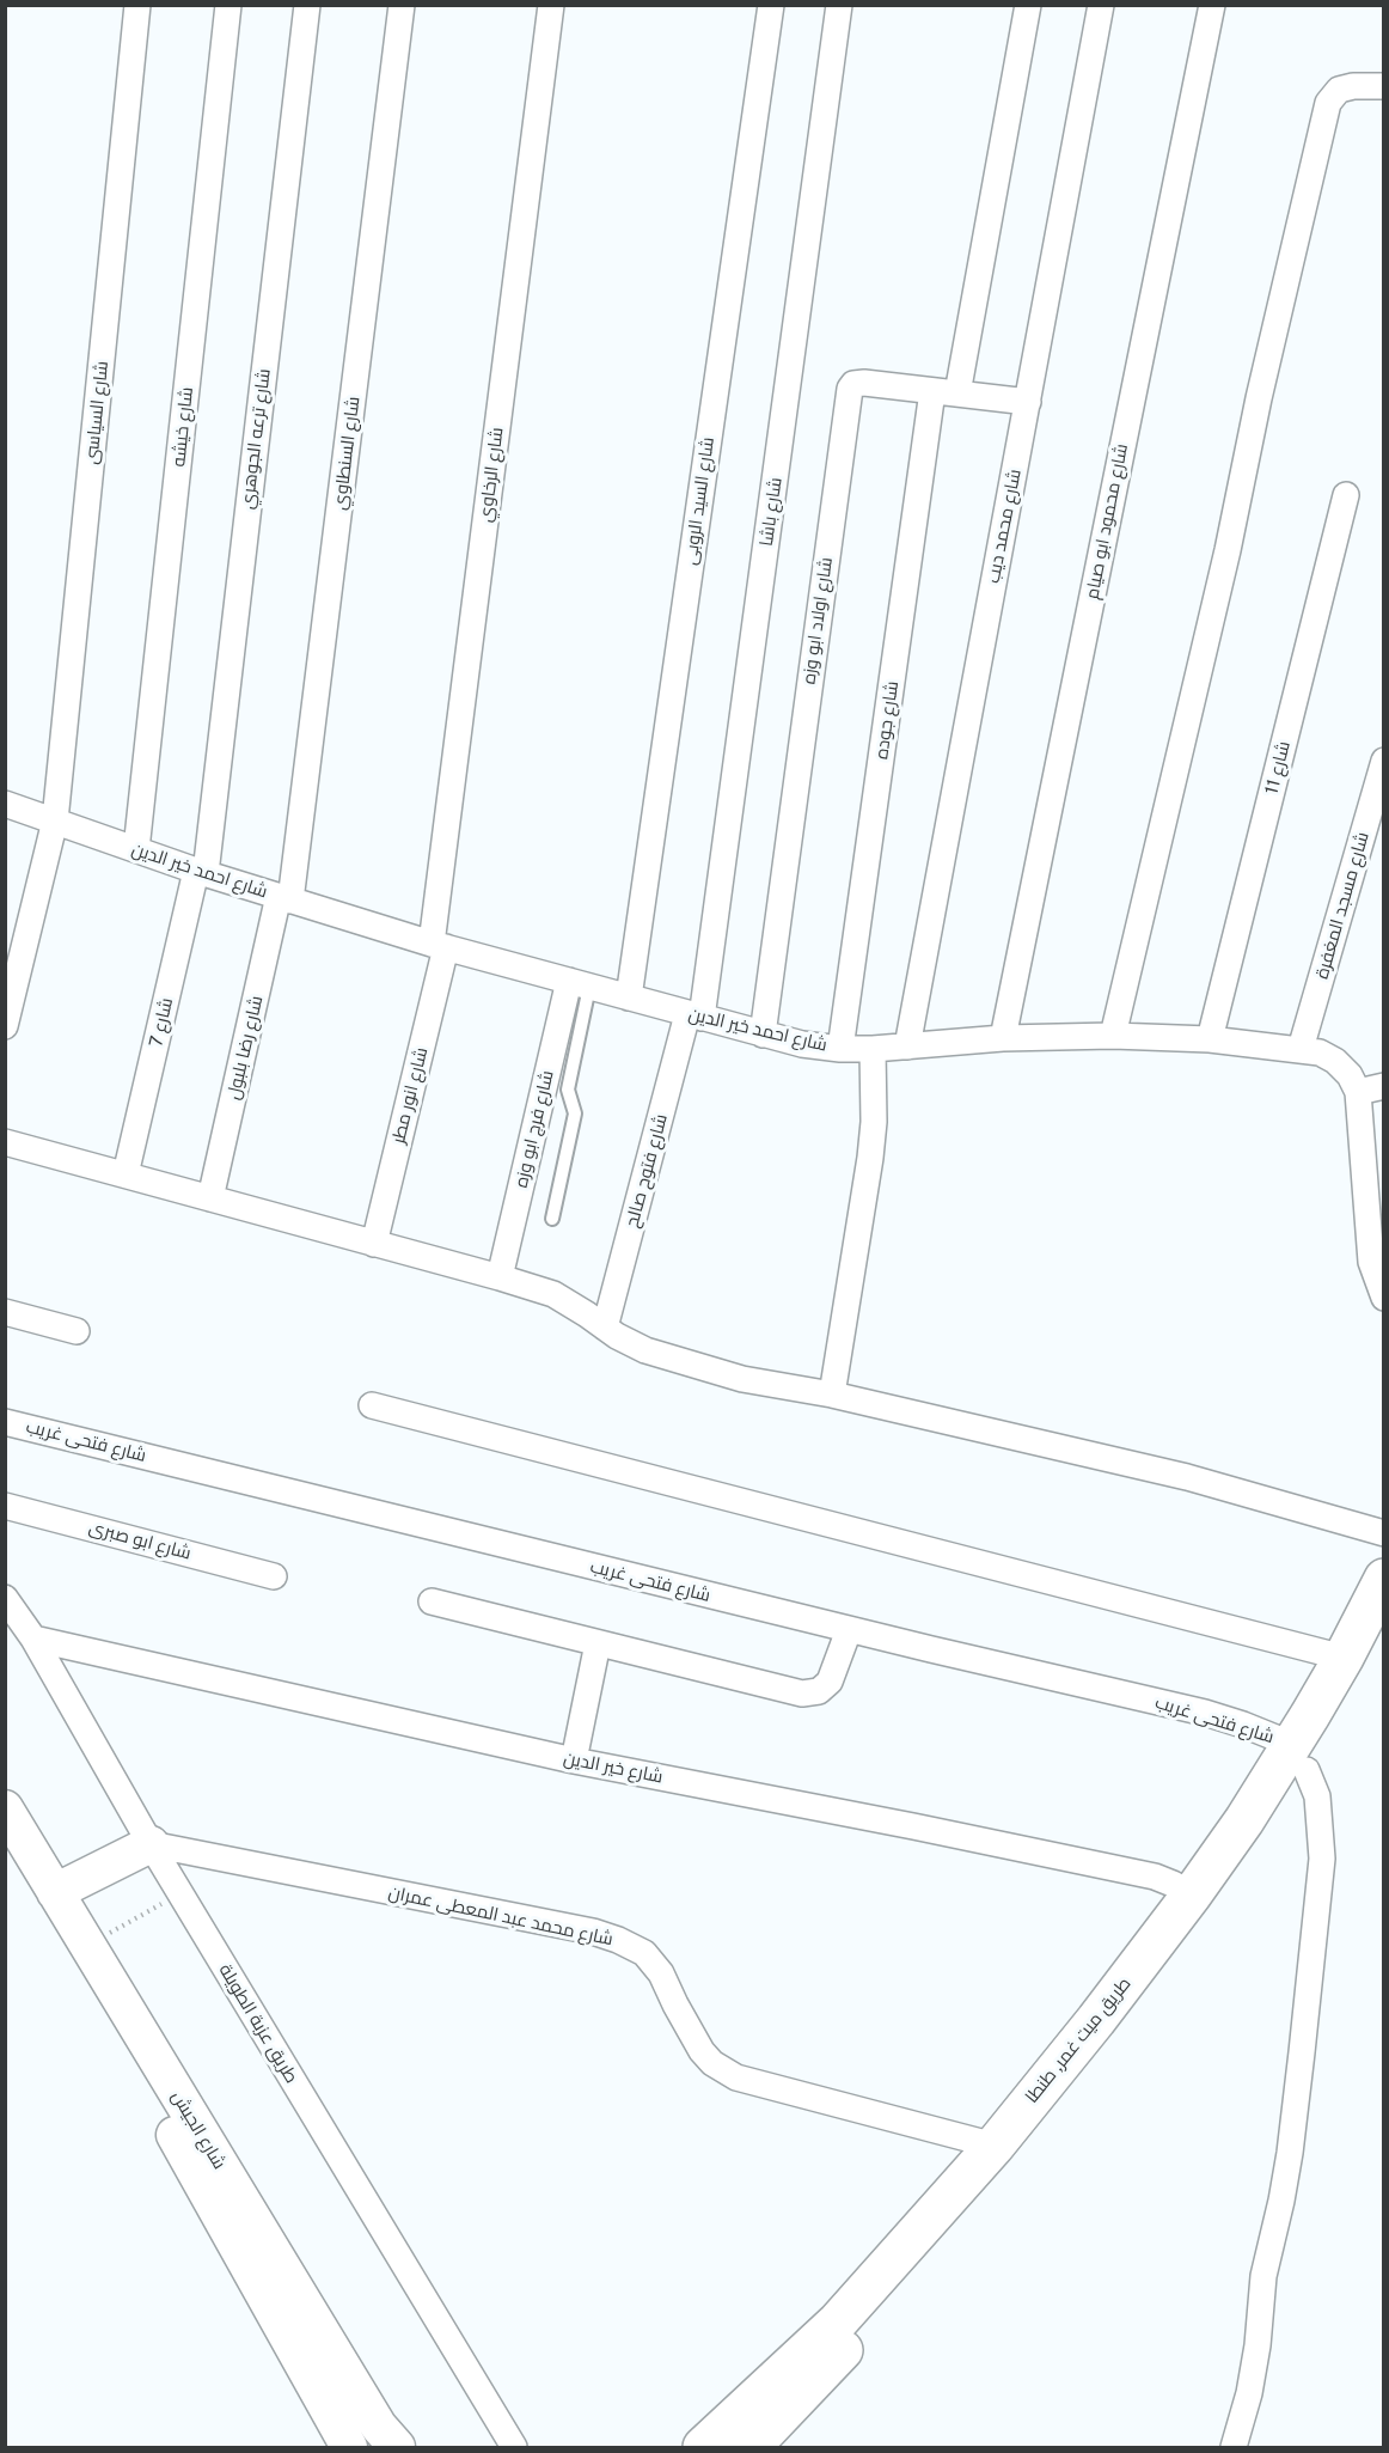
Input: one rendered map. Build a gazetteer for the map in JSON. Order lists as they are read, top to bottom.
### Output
{
  "streets": {
    "main road": ["طريق ميت غمر, طنطا", "شارع الجيش"],
    "street": [
      "شارع السياسى",
      "شارع خيشه",
      "شارع ترعه الجوهري",
      "شارع السنطاوي",
      "شارع الرخاوي",
      "شارع السيد الروبى",
      "شارع باشا",
      "شارع محمود ابو صيام",
      "شارع محمد ديب",
      "شارع اولاد ابو وزه",
      "شارع جوده",
      "شارع 11",
      "شارع احمد خير الدين",
      "شارع مسجد المغفرة",
      "شارع 7",
      "شارع رضا بلبول",
      "شارع انور مطر",
      "شارع فرج ابو وزه",
      "شارع فتوح صالح",
      "شارع فتحى غريب",
      "شارع ابو صبرى",
      "شارع خير الدين",
      "شارع محمد عبد المعطى عمران",
      "طريق عزبة الطويلة"
    ]
  },
  "crossings": [
    ["شارع السياسى", "شارع احمد خير الدين"],
    ["شارع خيشه", "شارع احمد خير الدين"],
    ["شارع ترعه الجوهري", "شارع احمد خير الدين"],
    ["شارع ترعه الجوهري", "شارع 7"],
    ["شارع السنطاوي", "شارع احمد خير الدين"],
    ["شارع السنطاوي", "شارع رضا بلبول"],
    ["شارع الرخاوي", "شارع احمد خير الدين"],
    ["شارع الرخاوي", "شارع انور مطر"],
    ["شارع السيد الروبى", "شارع احمد خير الدين"],
    ["شارع باشا", "شارع احمد خير الدين"],
    ["شارع باشا", "شارع فتوح صالح"],
    ["شارع محمود ابو صيام", "شارع احمد خير الدين"],
    ["شارع محمد ديب", "شارع اولاد ابو وزه"],
    ["شارع محمد ديب", "شارع احمد خير الدين"],
    ["شارع اولاد ابو وزه", "شارع جوده"],
    ["شارع اولاد ابو وزه", "شارع احمد خير الدين"],
    ["شارع جوده", "شارع احمد خير الدين"],
    ["شارع 11", "شارع احمد خير الدين"],
    ["شارع احمد خير الدين", "شارع مسجد المغفرة"],
    ["شارع احمد خير الدين", "شارع 7"],
    ["شارع احمد خير الدين", "شارع رضا بلبول"],
    ["شارع احمد خير الدين", "شارع انور مطر"],
    ["شارع احمد خير الدين", "شارع فرج ابو وزه"],
    ["شارع احمد خير الدين", "شارع فتوح صالح"],
    ["شارع فتحى غريب", "طريق ميت غمر, طنطا"],
    ["شارع خير الدين", "طريق عزبة الطويلة"],
    ["شارع خير الدين", "طريق ميت غمر, طنطا"],
    ["شارع محمد عبد المعطى عمران", "طريق عزبة الطويلة"],
    ["شارع محمد عبد المعطى عمران", "طريق ميت غمر, طنطا"]
  ]
}
